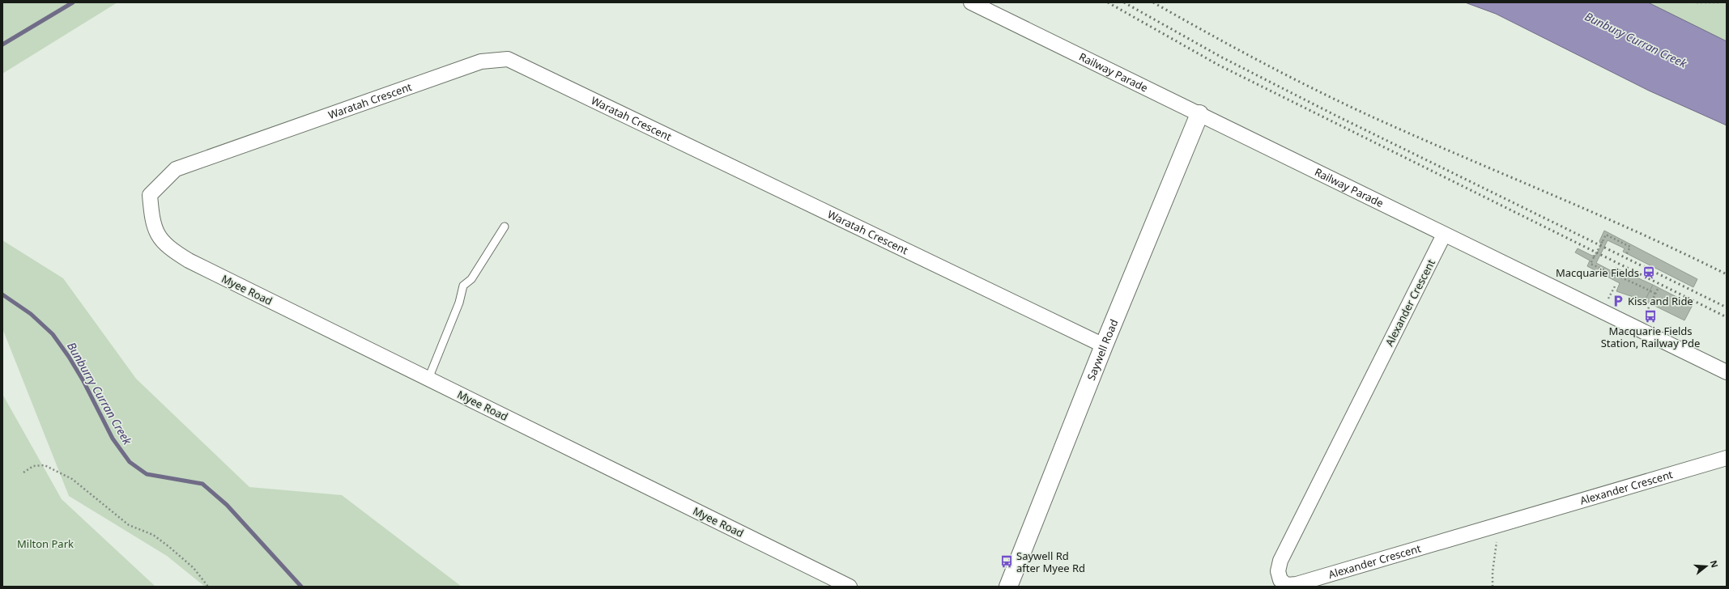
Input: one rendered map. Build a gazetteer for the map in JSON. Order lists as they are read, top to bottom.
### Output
{
  "streets": {
    "street": [
      "Railway Parade",
      "Waratah Crescent",
      "Myee Road",
      "Alexander Crescent",
      "Saywell Road"
    ]
  },
  "crossings": [
    ["Railway Parade", "Alexander Crescent"],
    ["Railway Parade", "Saywell Road"],
    ["Waratah Crescent", "Myee Road"],
    ["Waratah Crescent", "Saywell Road"]
  ],
  "water": ["Bunbury Curran Creek", "Bunburry Curran Creek"],
  "parks": ["Milton Park"],
  "places": {
    "station": ["Macquarie Fields"],
    "parking": ["Kiss and Ride"],
    "bus stop": ["Macquarie Fields Station, Railway Pde", "Saywell Rd after Myee Rd"]
  },
  "north": "right"
}
